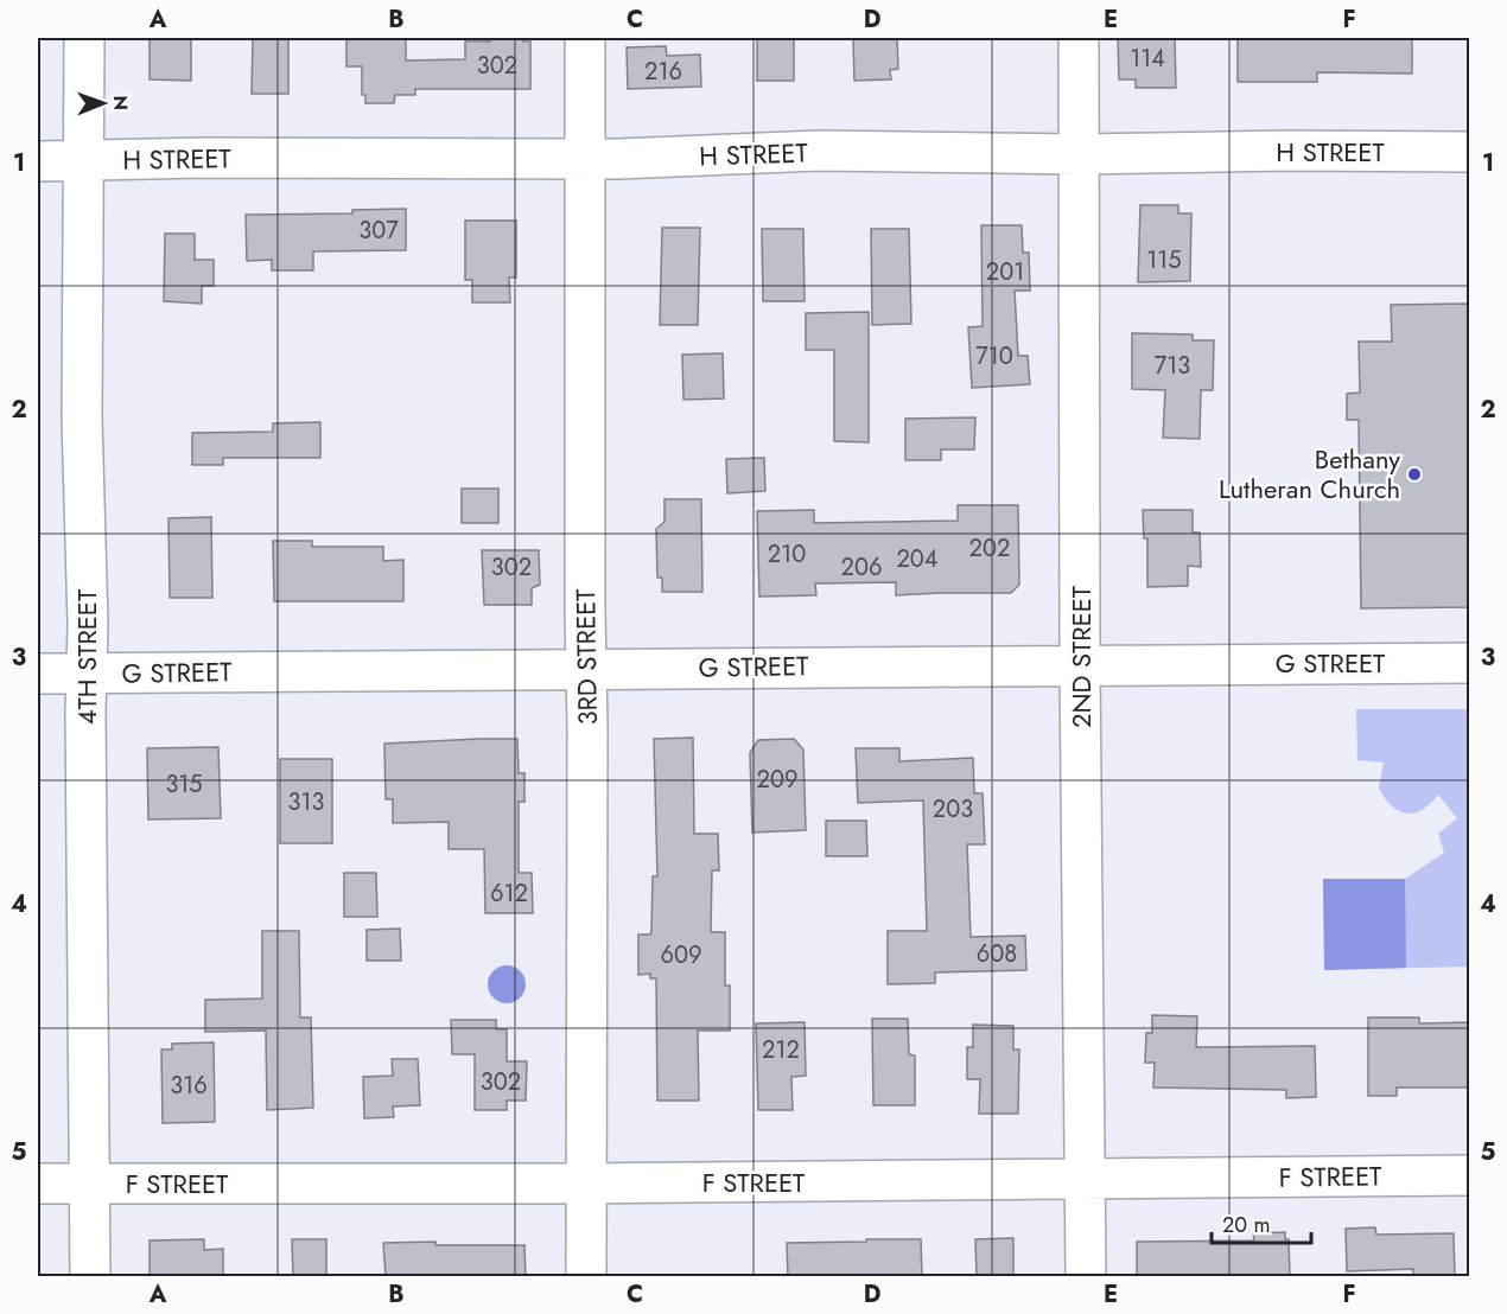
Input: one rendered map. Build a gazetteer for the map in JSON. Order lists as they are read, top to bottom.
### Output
{
  "streets": {
    "street": [
      "H STREET",
      "4TH STREET",
      "3RD STREET",
      "2ND STREET",
      "G STREET",
      "F STREET"
    ]
  },
  "crossings": [
    ["H STREET", "4TH STREET"],
    ["H STREET", "3RD STREET"],
    ["H STREET", "2ND STREET"],
    ["4TH STREET", "G STREET"],
    ["4TH STREET", "F STREET"],
    ["3RD STREET", "G STREET"],
    ["3RD STREET", "F STREET"],
    ["2ND STREET", "G STREET"],
    ["2ND STREET", "F STREET"]
  ],
  "places": ["Bethany Lutheran Church"],
  "house_numbers": [
    "114",
    "302",
    "216",
    "307",
    "115",
    "201",
    "710",
    "713",
    "202",
    "210",
    "204",
    "302",
    "206",
    "209",
    "315",
    "313",
    "203",
    "612",
    "608",
    "609",
    "212",
    "302",
    "316"
  ],
  "scale_bar": "20 m",
  "north": "right",
  "grid": {
    "columns": [
      "A",
      "B",
      "C",
      "D",
      "E",
      "F"
    ],
    "rows": [
      "1",
      "2",
      "3",
      "4",
      "5"
    ]
  }
}
